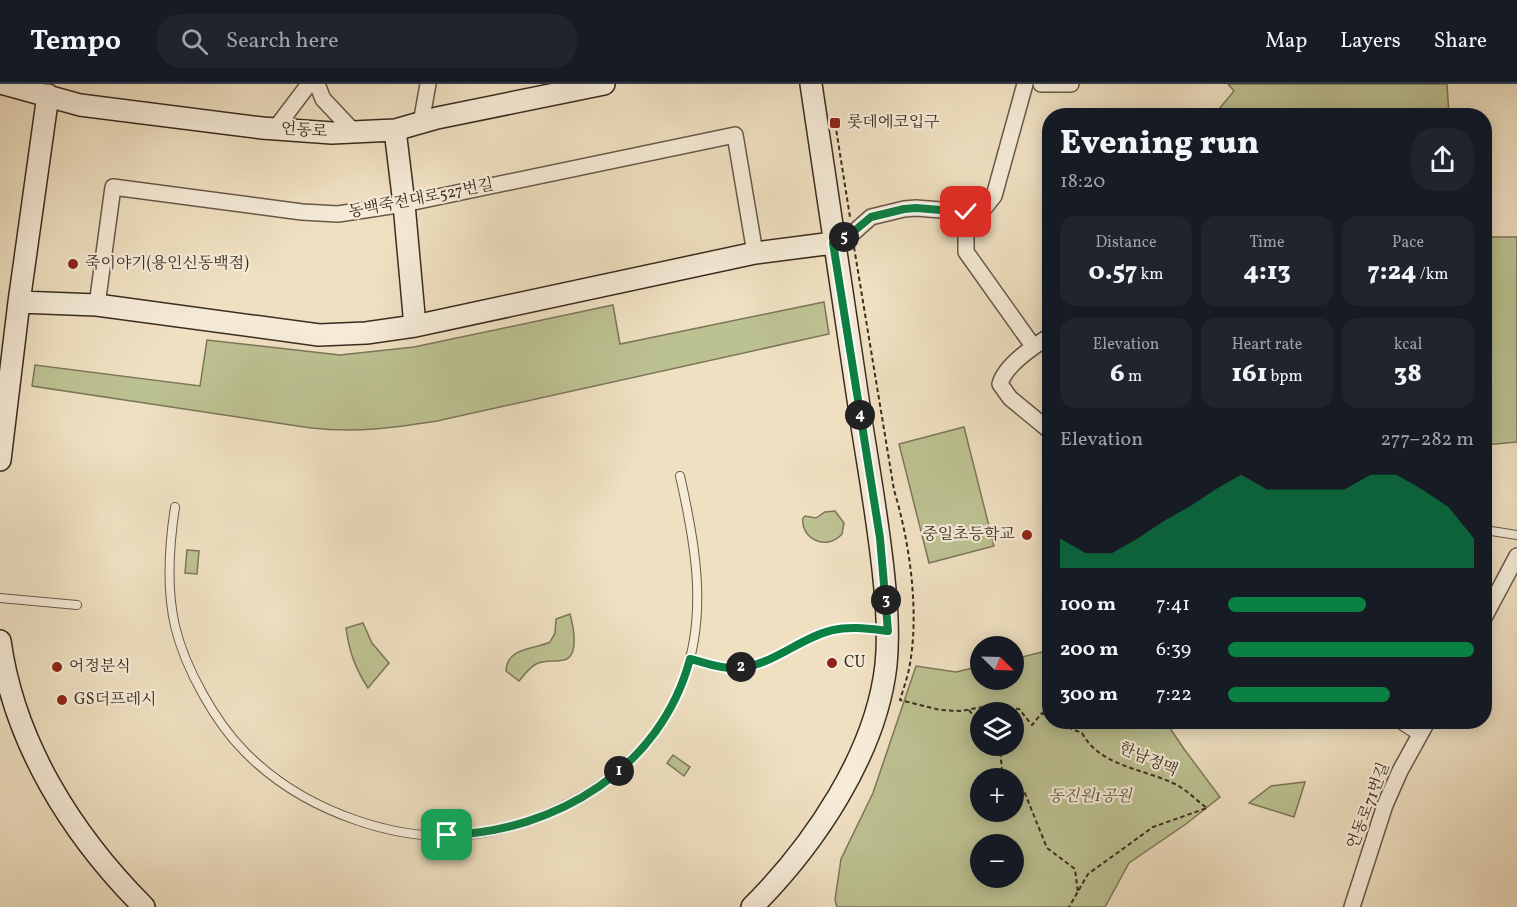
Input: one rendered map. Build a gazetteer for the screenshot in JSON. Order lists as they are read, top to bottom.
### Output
{
  "streets": {
    "street": ["언동로", "동백죽전대로527번길", "언동로71번길"],
    "path": ["한남정맥"]
  },
  "parks": ["동진원1공원"],
  "places": {
    "transit": ["롯데에코입구"],
    "other": [
      "죽이야기(용인신동백점)",
      "중일초등학교",
      "CU",
      "어정분식",
      "GS더프레시"
    ]
  },
  "north": "bottom right",
  "page": {
    "header": "Tempo",
    "search": "Search here",
    "nav": ["Map", "Layers", "Share"],
    "heading": ["Evening run", "18:20"],
    "stats": [
      ["Distance", "0.57 km"],
      ["Time", "4:13"],
      ["Pace", "7:24 /km"],
      ["Elevation", "6 m"],
      ["Heart rate", "161 bpm"],
      ["kcal", "38"]
    ],
    "pins": [
      "5",
      "4",
      "3",
      "2",
      "1"
    ],
    "chart": ["Elevation", "277–282 m"],
    "list": [
      {
        "name": "100 m",
        "note": "7:41"
      },
      {
        "name": "200 m",
        "note": "6:39"
      },
      {
        "name": "300 m",
        "note": "7:22"
      }
    ],
    "map_buttons": ["+", "−"]
  }
}
